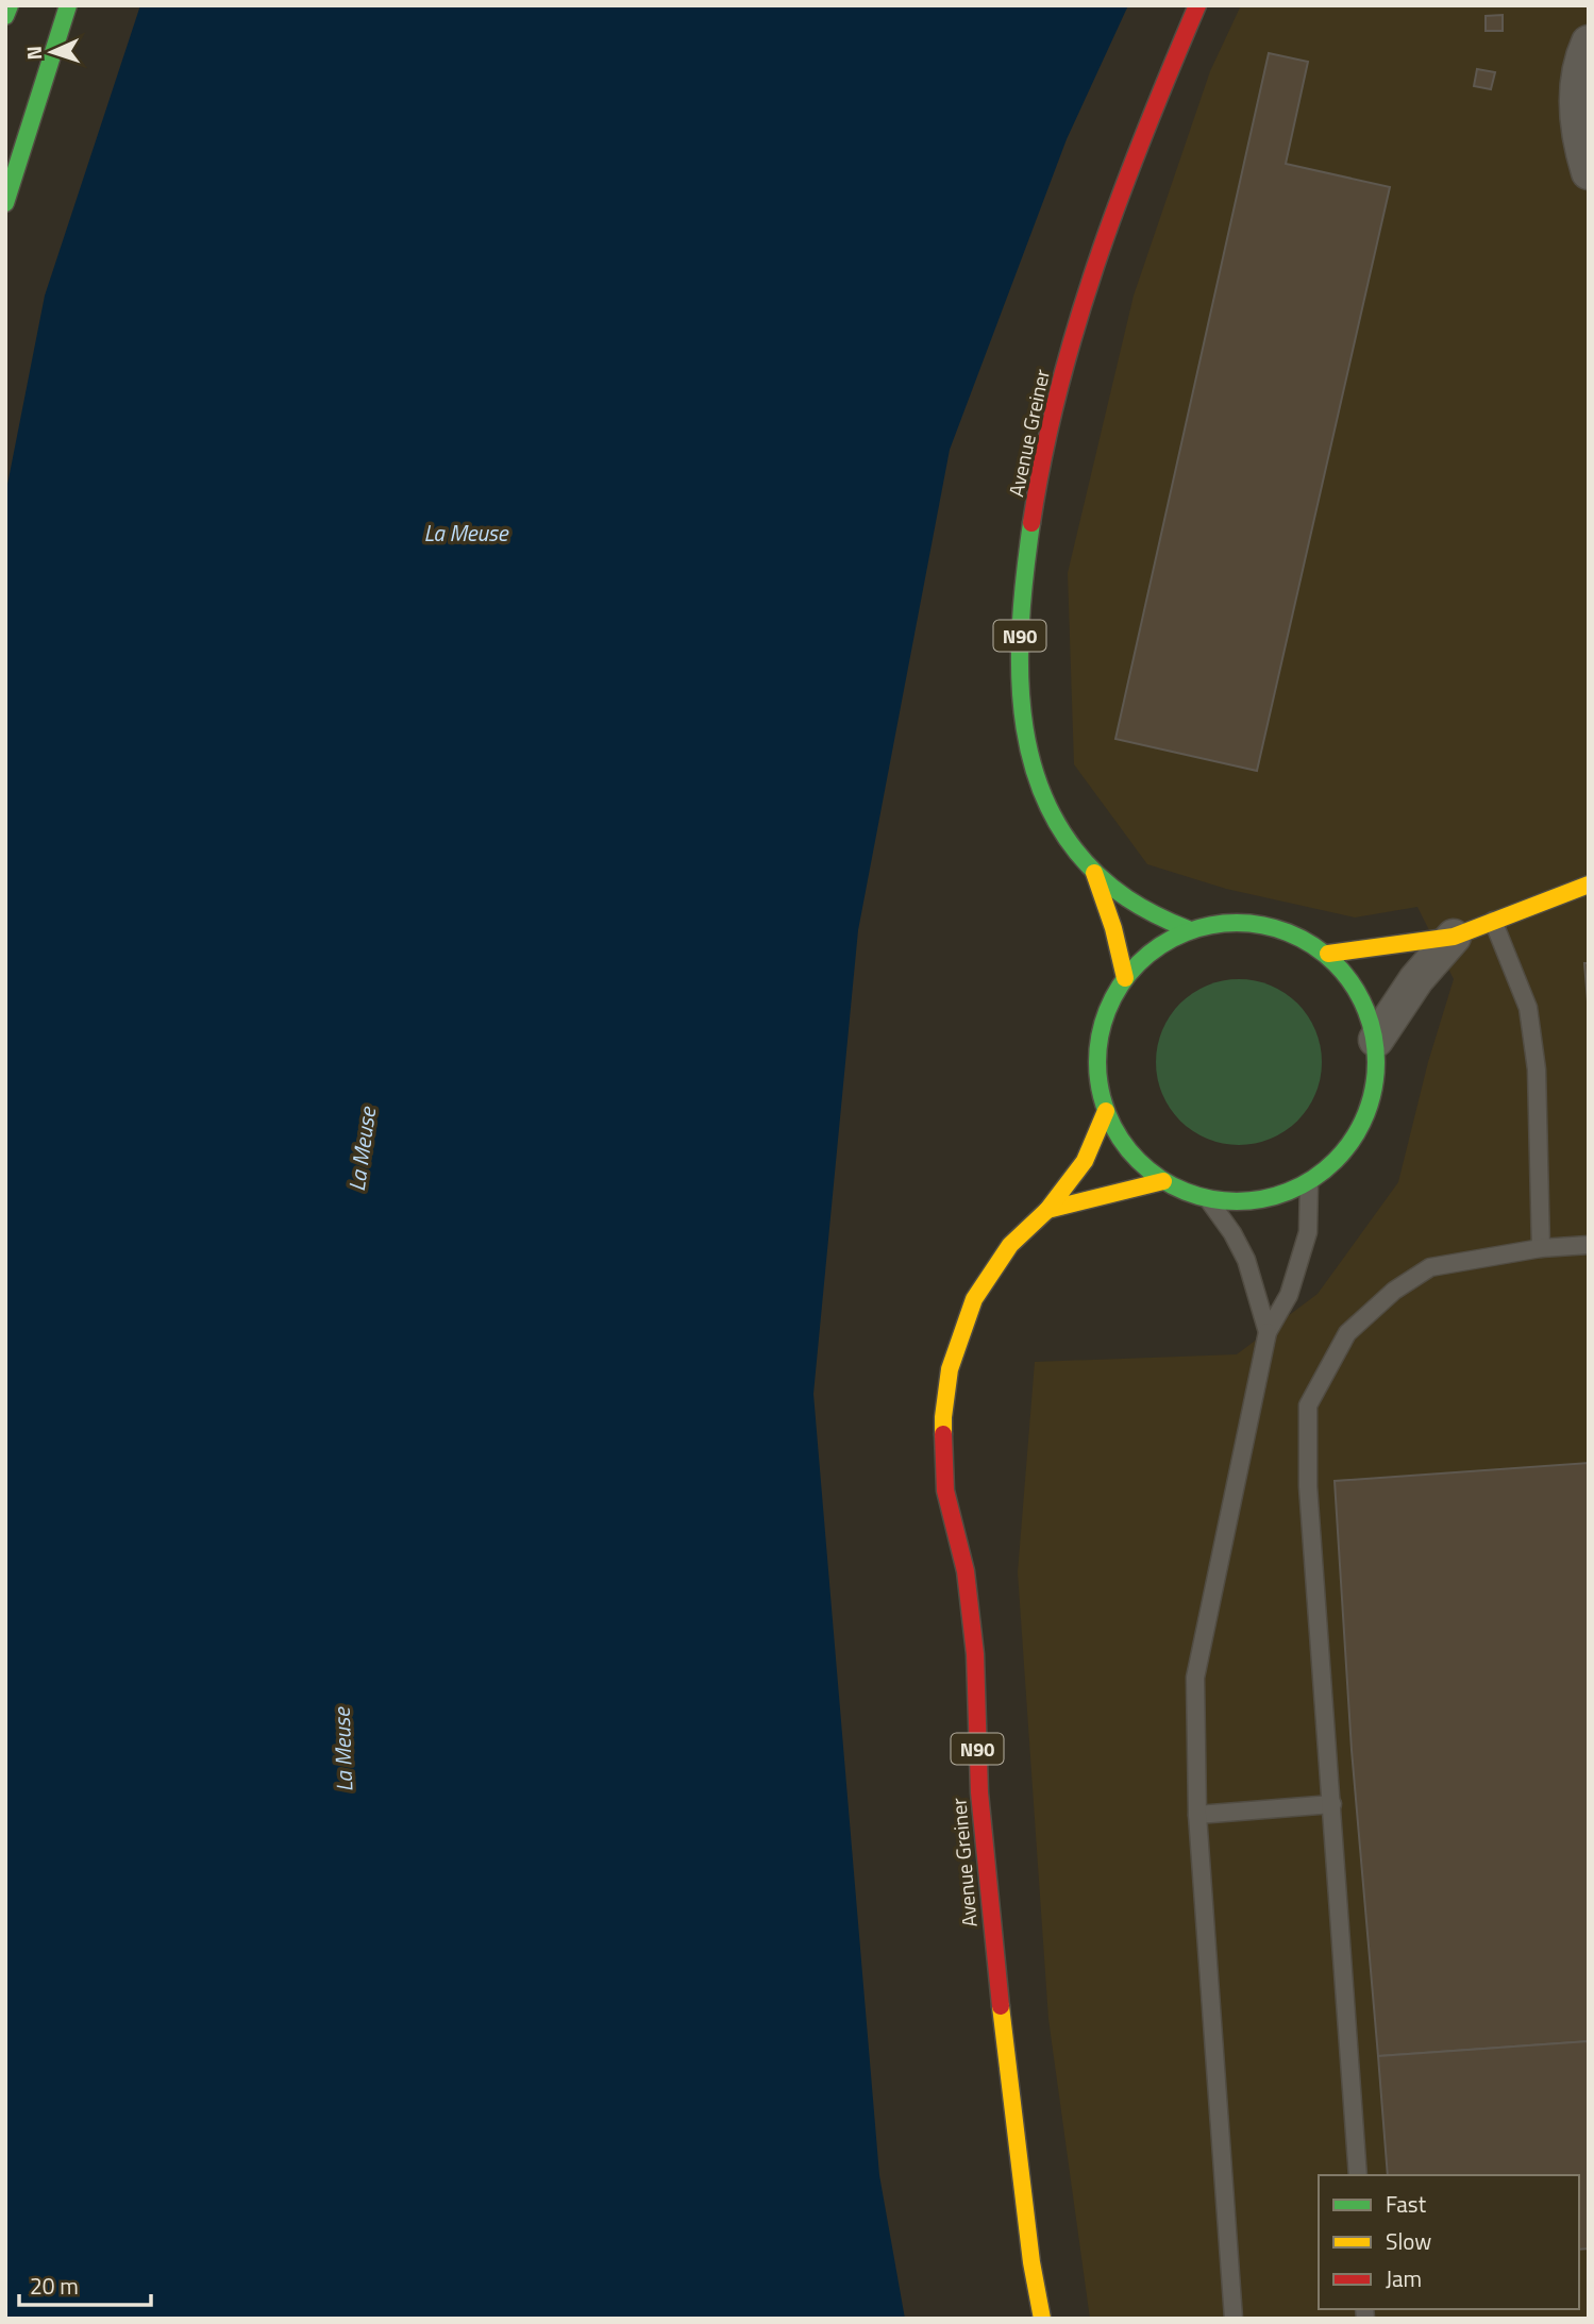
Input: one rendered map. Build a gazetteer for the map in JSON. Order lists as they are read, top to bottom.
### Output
{
  "streets": {
    "main road": ["Avenue Greiner", "N90"]
  },
  "water": ["La Meuse"],
  "legend": ["Fast", "Slow", "Jam"],
  "scale_bar": "20 m",
  "north": "left"
}
